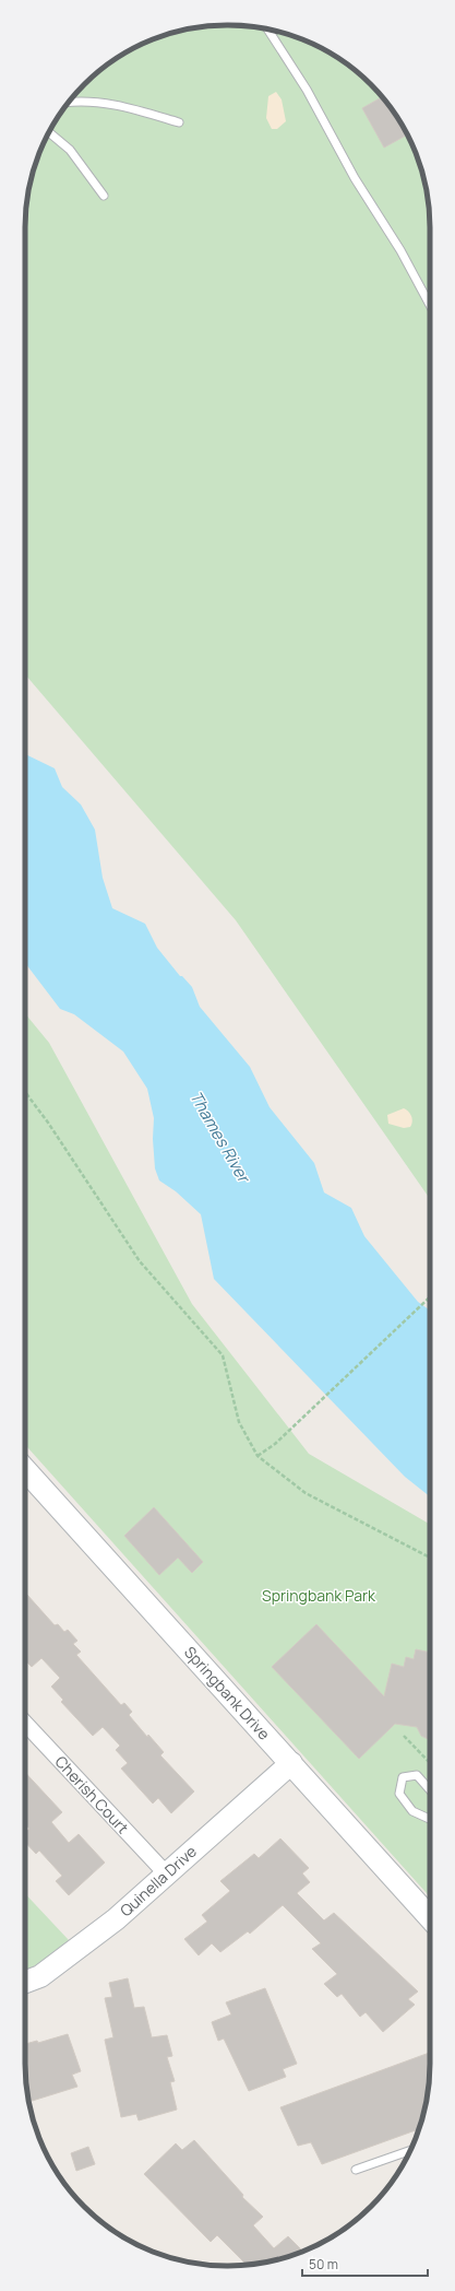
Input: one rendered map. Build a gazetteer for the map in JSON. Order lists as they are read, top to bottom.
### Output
{
  "streets": {
    "main road": ["Springbank Drive", "Quinella Drive"],
    "street": ["Cherish Court"]
  },
  "crossings": [
    ["Springbank Drive", "Quinella Drive"],
    ["Cherish Court", "Quinella Drive"]
  ],
  "water": ["Thames River"],
  "parks": ["Springbank Park"],
  "scale_bar": "50 m"
}
